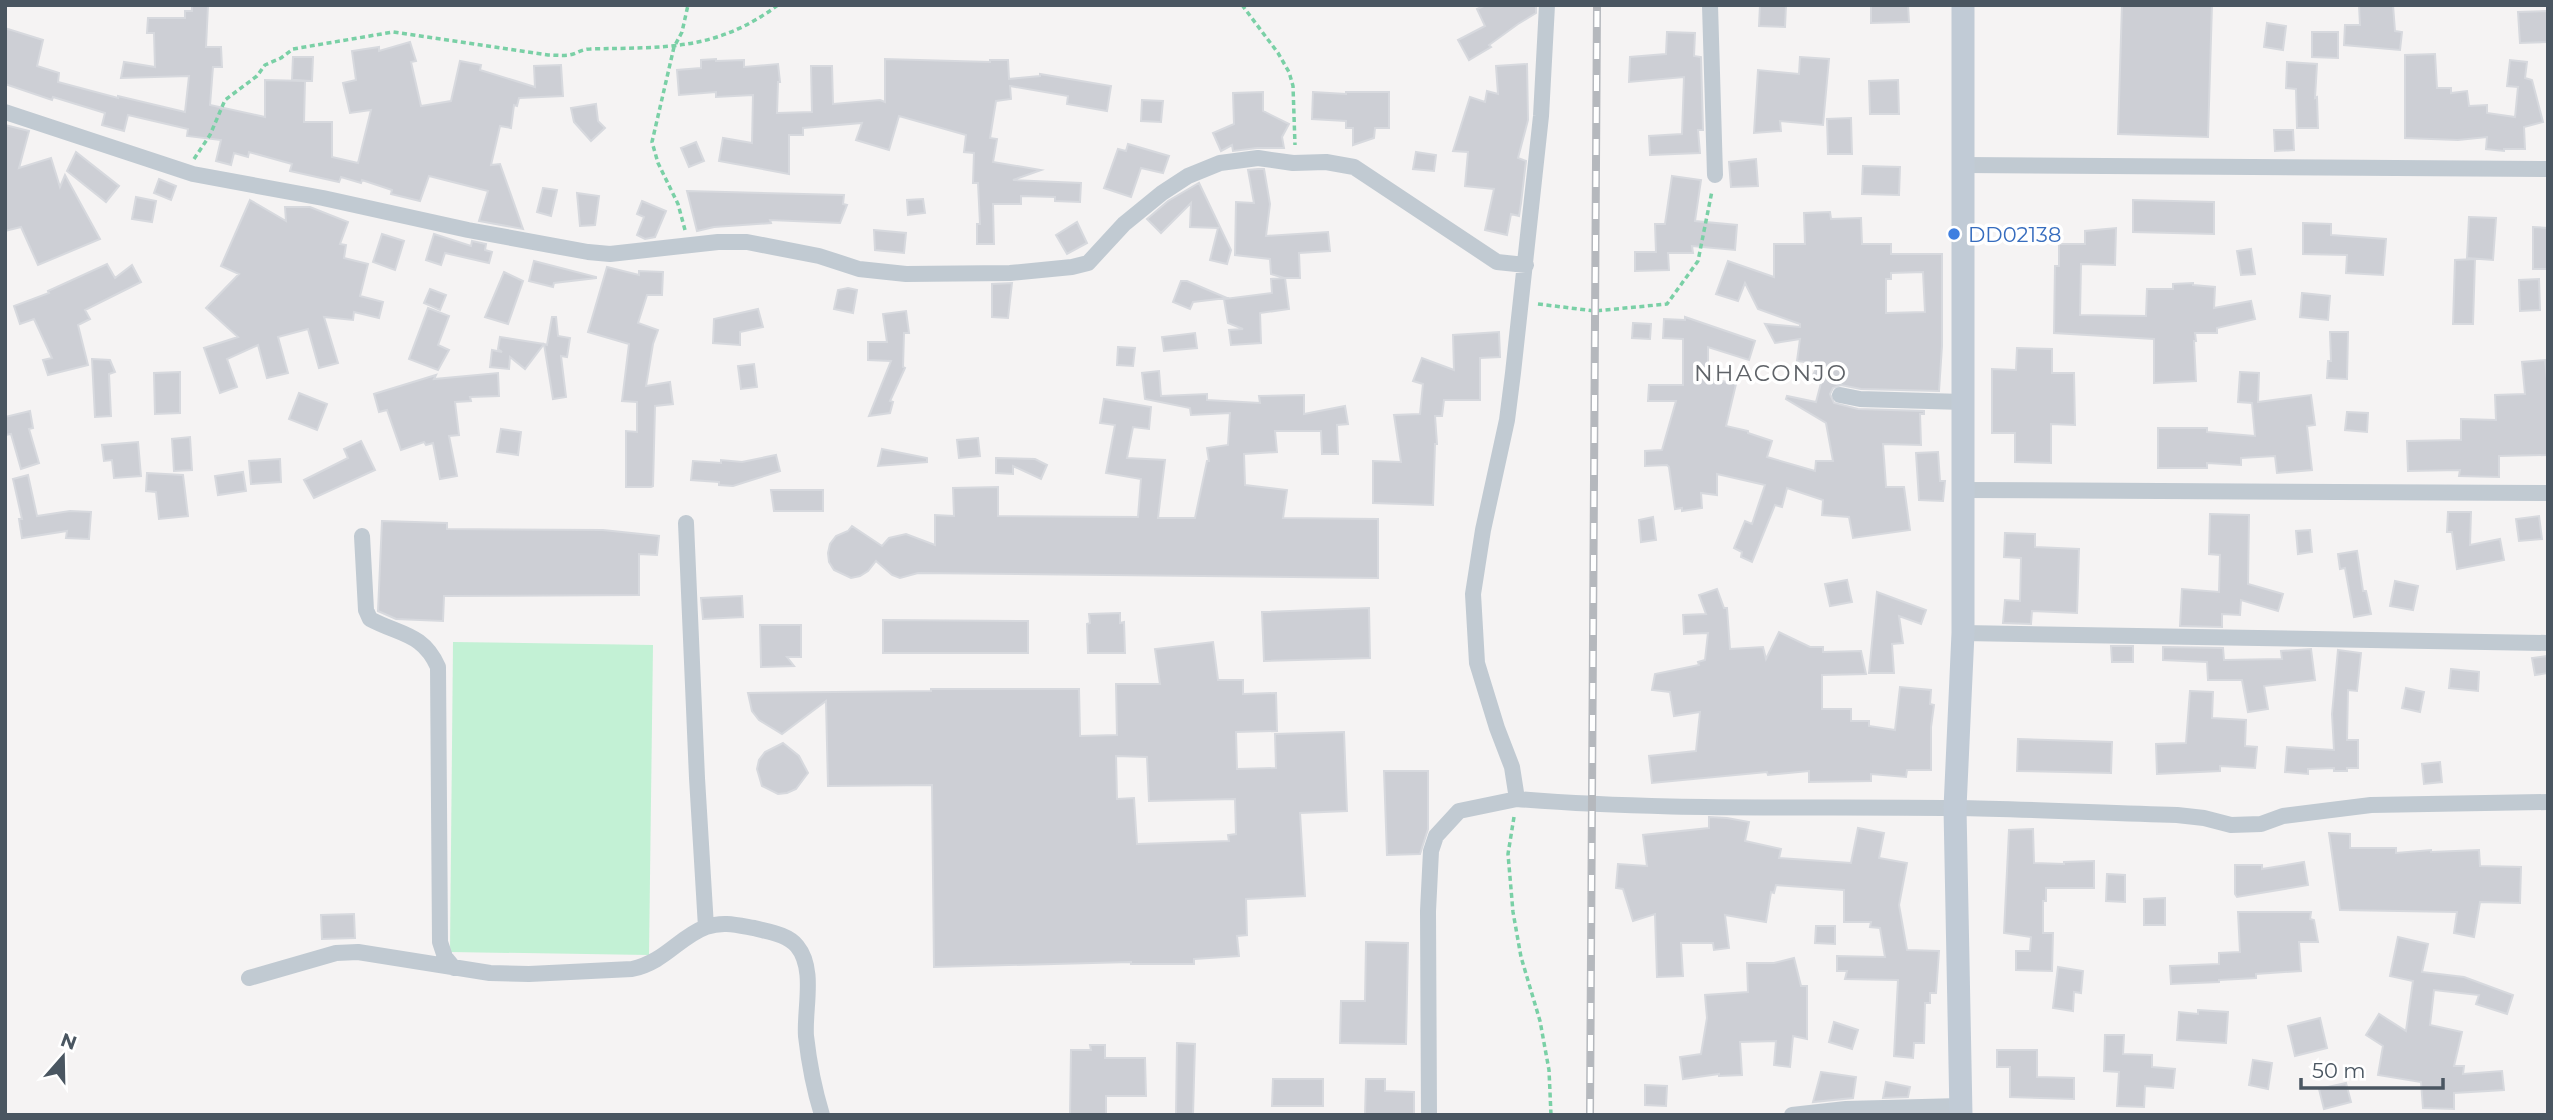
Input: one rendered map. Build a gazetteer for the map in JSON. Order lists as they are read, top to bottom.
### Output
{
  "districts": ["NHACONJO"],
  "places": ["DD02138"],
  "scale_bar": "50 m",
  "north": "top"
}
